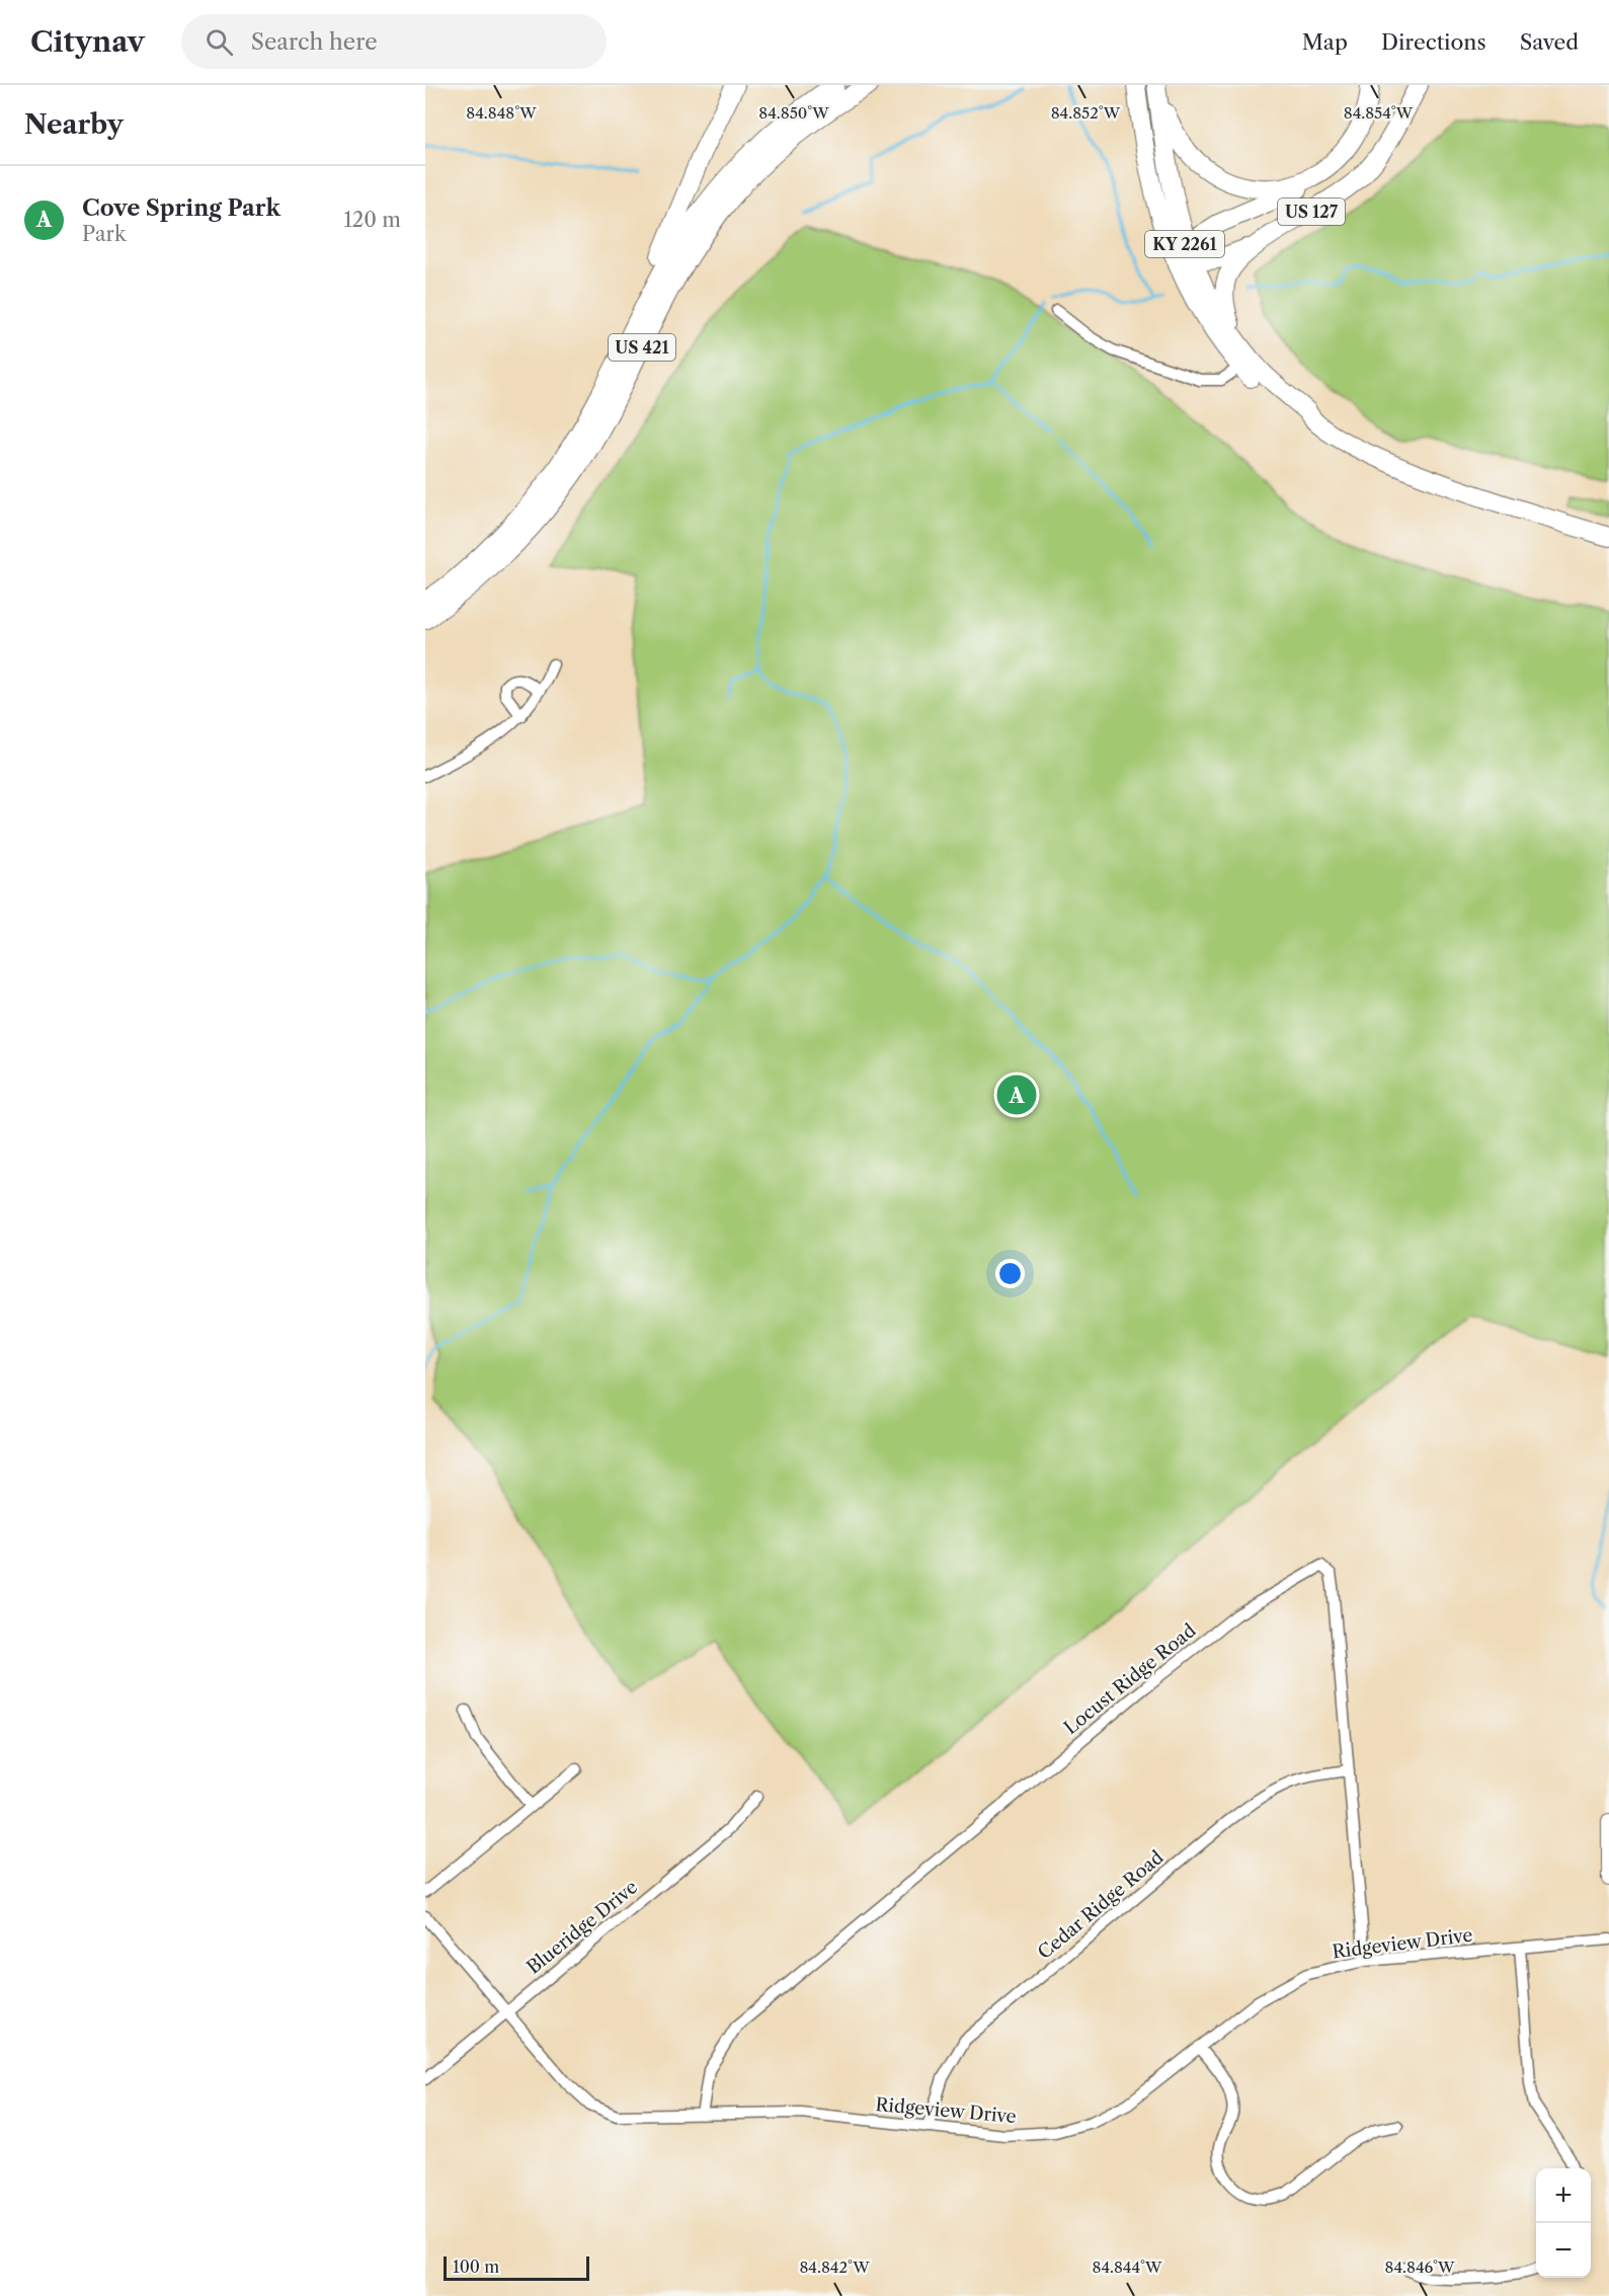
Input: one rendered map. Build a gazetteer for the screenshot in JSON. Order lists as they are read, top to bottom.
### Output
{
  "streets": {
    "highway": ["US 127", "KY 2261", "US 421"],
    "street": [
      "Locust Ridge Road",
      "Cedar Ridge Road",
      "Blueridge Drive",
      "Ridgeview Drive"
    ]
  },
  "crossings": [
    ["US 127", "KY 2261"],
    ["Locust Ridge Road", "Cedar Ridge Road"],
    ["Locust Ridge Road", "Ridgeview Drive"],
    ["Cedar Ridge Road", "Ridgeview Drive"],
    ["Blueridge Drive", "Ridgeview Drive"]
  ],
  "scale_bar": "100 m",
  "page": {
    "header": "Citynav",
    "search": "Search here",
    "nav": ["Map", "Directions", "Saved"],
    "heading": "Nearby",
    "list": [
      {
        "mark": "A",
        "name": "Cove Spring Park",
        "note": "Park",
        "value": "120 m"
      }
    ],
    "pins": "A",
    "map_buttons": ["+", "−"],
    "scale": "100 m"
  },
  "coordinates": [
    "84.848°W",
    "84.850°W",
    "84.852°W",
    "84.854°W",
    "84.842°W",
    "84.844°W",
    "84.846°W"
  ]
}
